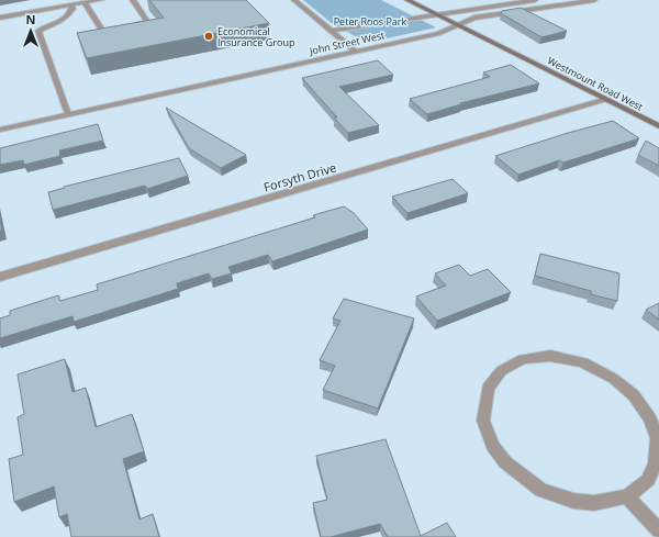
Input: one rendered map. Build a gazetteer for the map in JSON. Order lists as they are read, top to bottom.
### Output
{
  "streets": {
    "main road": ["Westmount Road West"],
    "street": ["John Street West", "Forsyth Drive"]
  },
  "crossings": [
    ["John Street West", "Westmount Road West"],
    ["Westmount Road West", "Forsyth Drive"]
  ],
  "parks": ["Peter Roos Park"],
  "places": ["Economical Insurance Group"],
  "north": "top"
}
